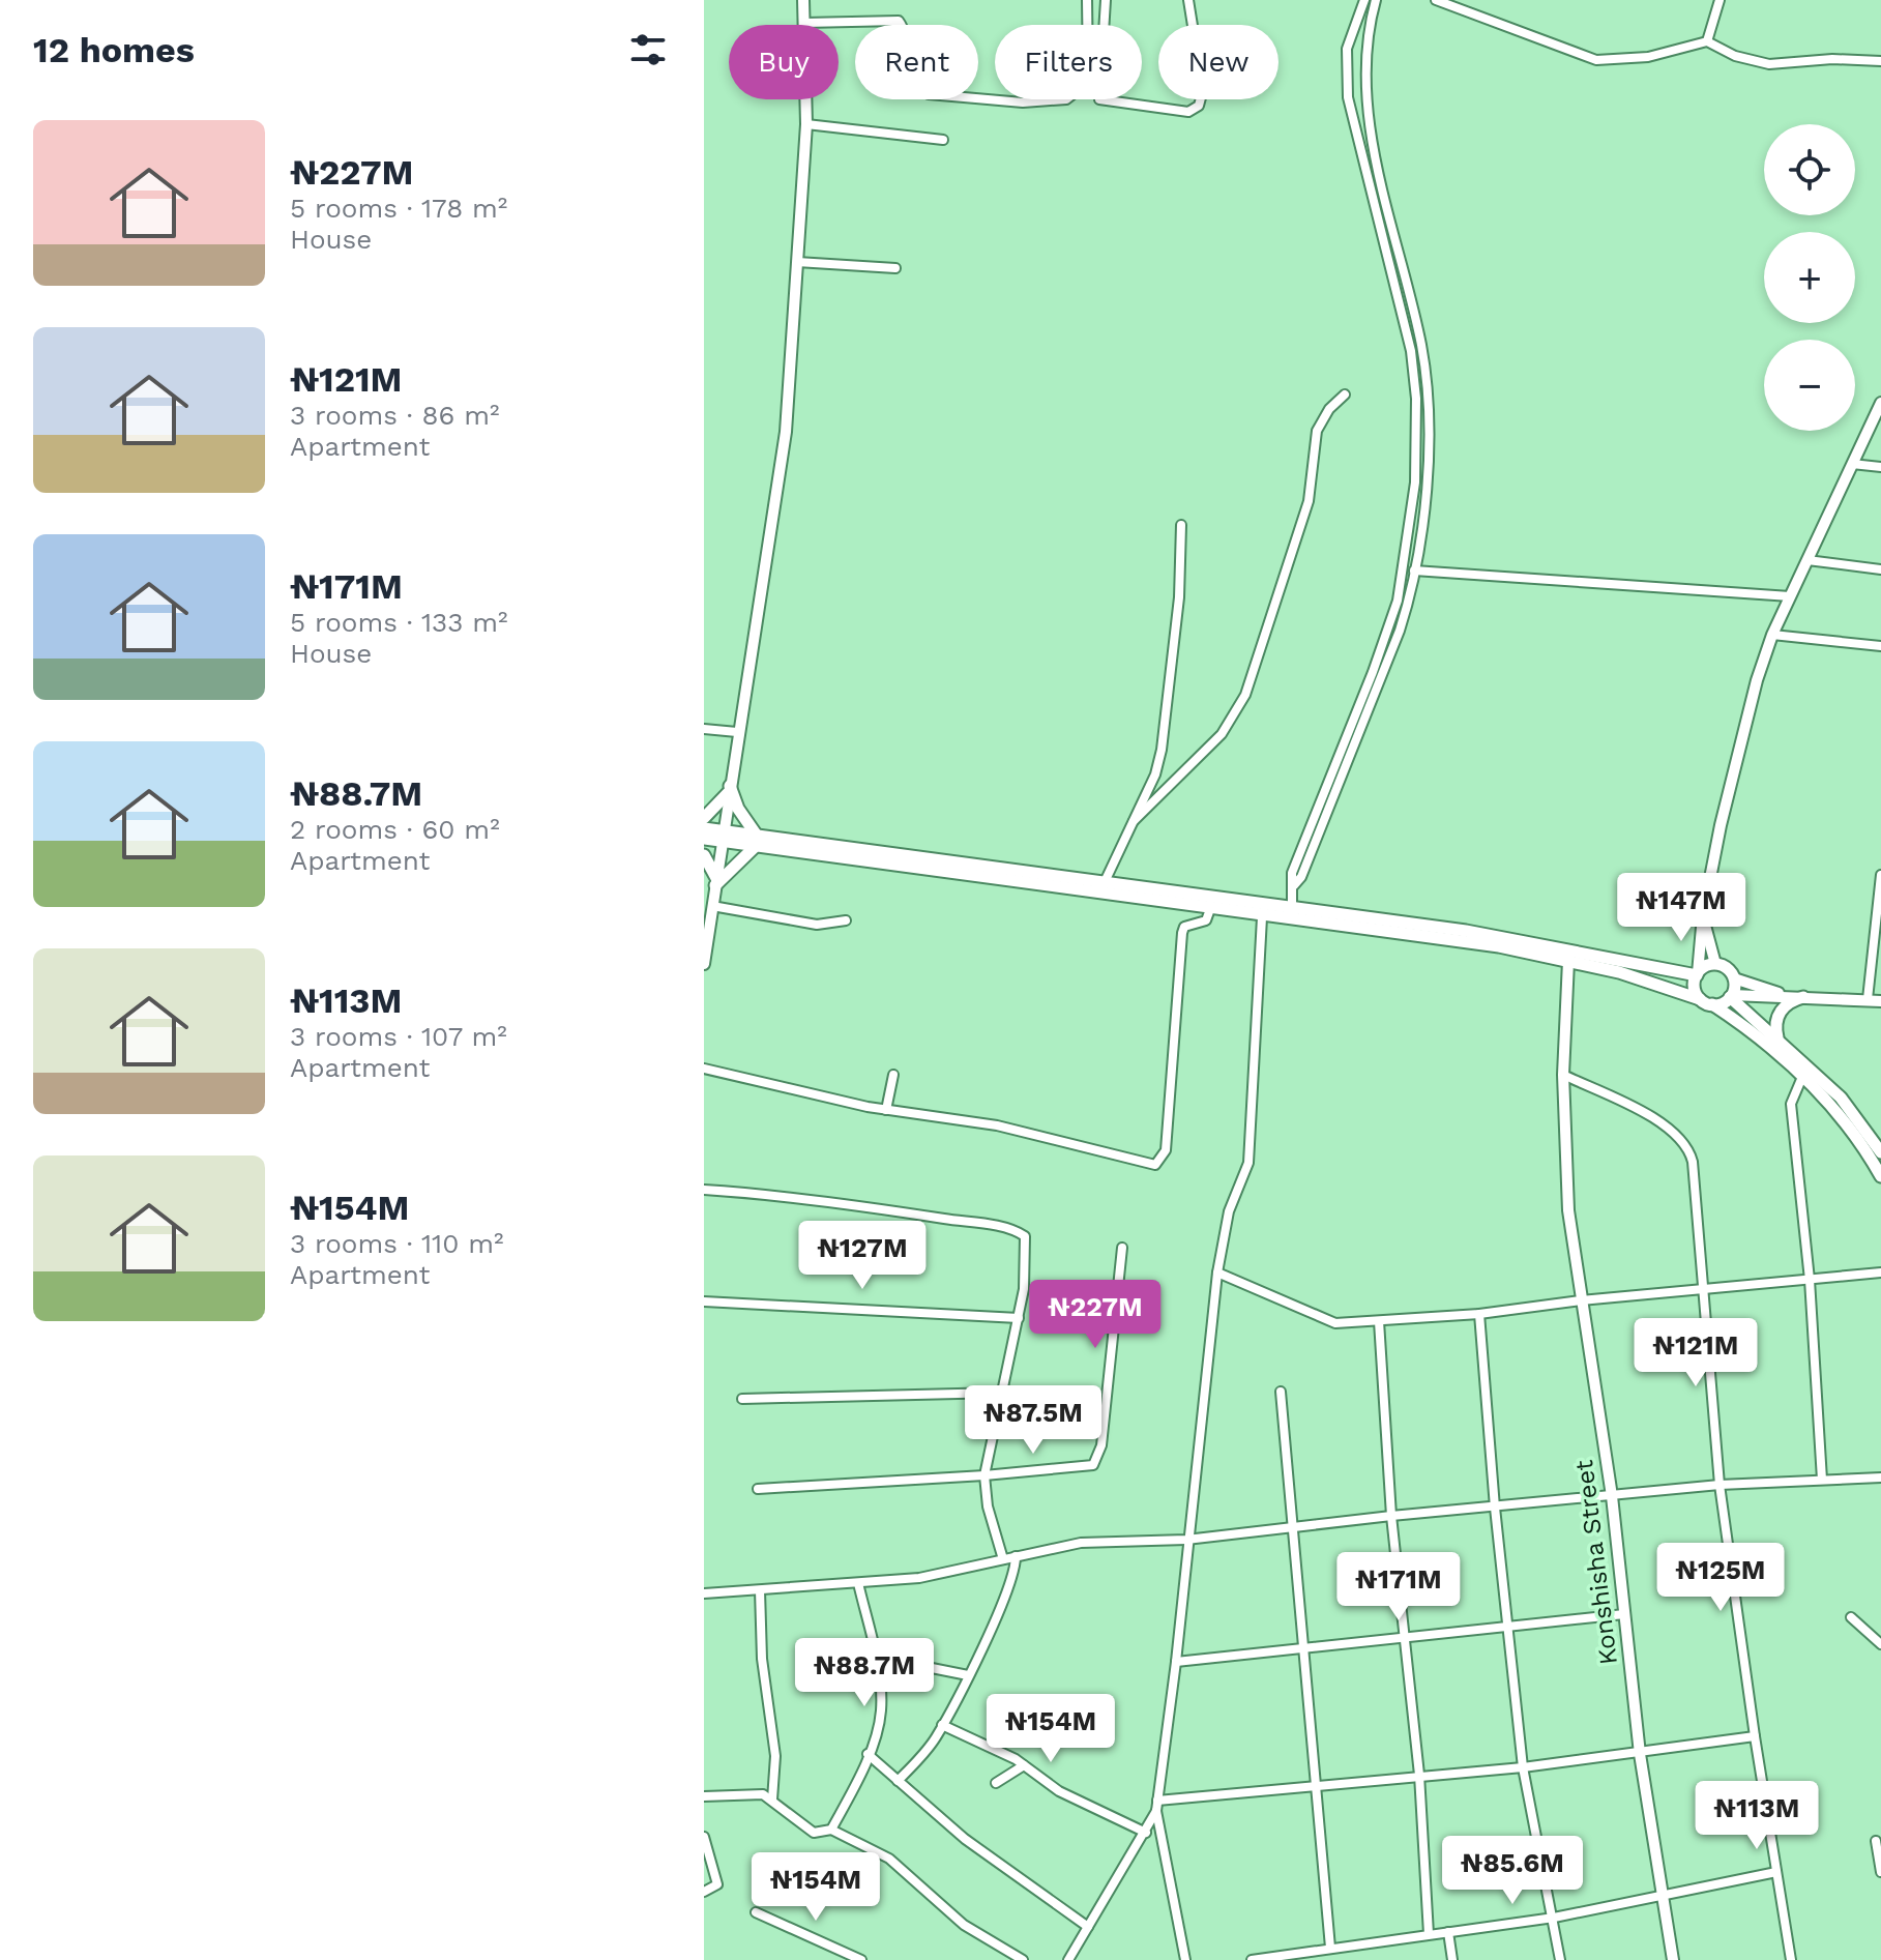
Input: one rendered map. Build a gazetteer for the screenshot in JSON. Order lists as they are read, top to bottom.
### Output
{
  "streets": {
    "street": ["Konshisha Street"]
  },
  "page": {
    "heading": "12 homes",
    "chip": [
      "Buy",
      "Rent",
      "Filters",
      "New"
    ],
    "list": [
      {
        "name": "₦227M",
        "note": "5 rooms · 178 m² · House"
      },
      {
        "name": "₦121M",
        "note": "3 rooms · 86 m² · Apartment"
      },
      {
        "name": "₦171M",
        "note": "5 rooms · 133 m² · House"
      },
      {
        "name": "₦88.7M",
        "note": "2 rooms · 60 m² · Apartment"
      },
      {
        "name": "₦113M",
        "note": "3 rooms · 107 m² · Apartment"
      },
      {
        "name": "₦154M",
        "note": "3 rooms · 110 m² · Apartment"
      }
    ],
    "map_buttons": ["+", "−"],
    "price": [
      "₦147M",
      "₦127M",
      "₦227M",
      "₦121M",
      "₦87.5M",
      "₦125M",
      "₦171M",
      "₦88.7M",
      "₦154M",
      "₦113M",
      "₦85.6M",
      "₦154M"
    ]
  }
}
